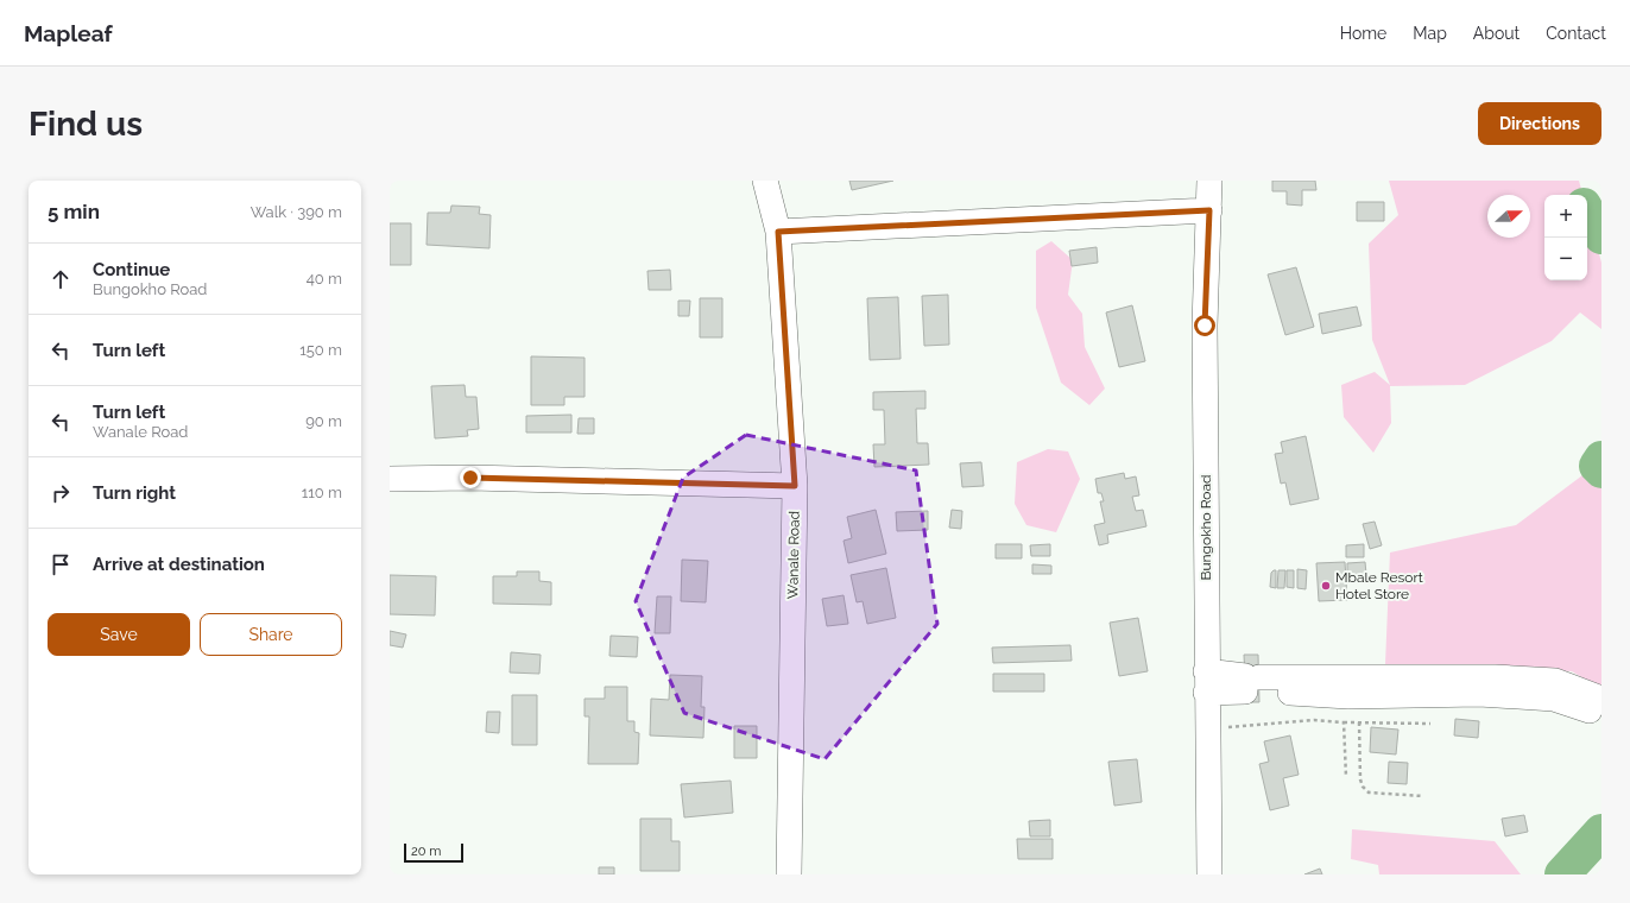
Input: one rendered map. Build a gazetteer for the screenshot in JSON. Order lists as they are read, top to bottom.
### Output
{
  "streets": {
    "street": ["Bungokho Road", "Wanale Road"]
  },
  "places": ["Mbale Resort Hotel Store"],
  "scale_bar": "20 m",
  "north": "right",
  "page": {
    "header": "Mapleaf",
    "nav": [
      "Home",
      "Map",
      "About",
      "Contact"
    ],
    "buttons": [
      "Directions",
      ["Save", "Share"]
    ],
    "title": "Find us",
    "heading": ["5 min", "Walk · 390 m"],
    "map_buttons": ["+", "−"],
    "list": [
      ["Continue", "Bungokho Road", "40 m"],
      ["Turn left", "150 m"],
      ["Turn left", "Wanale Road", "90 m"],
      ["Turn right", "110 m"],
      "Arrive at destination"
    ],
    "scale": "20 m"
  }
}
